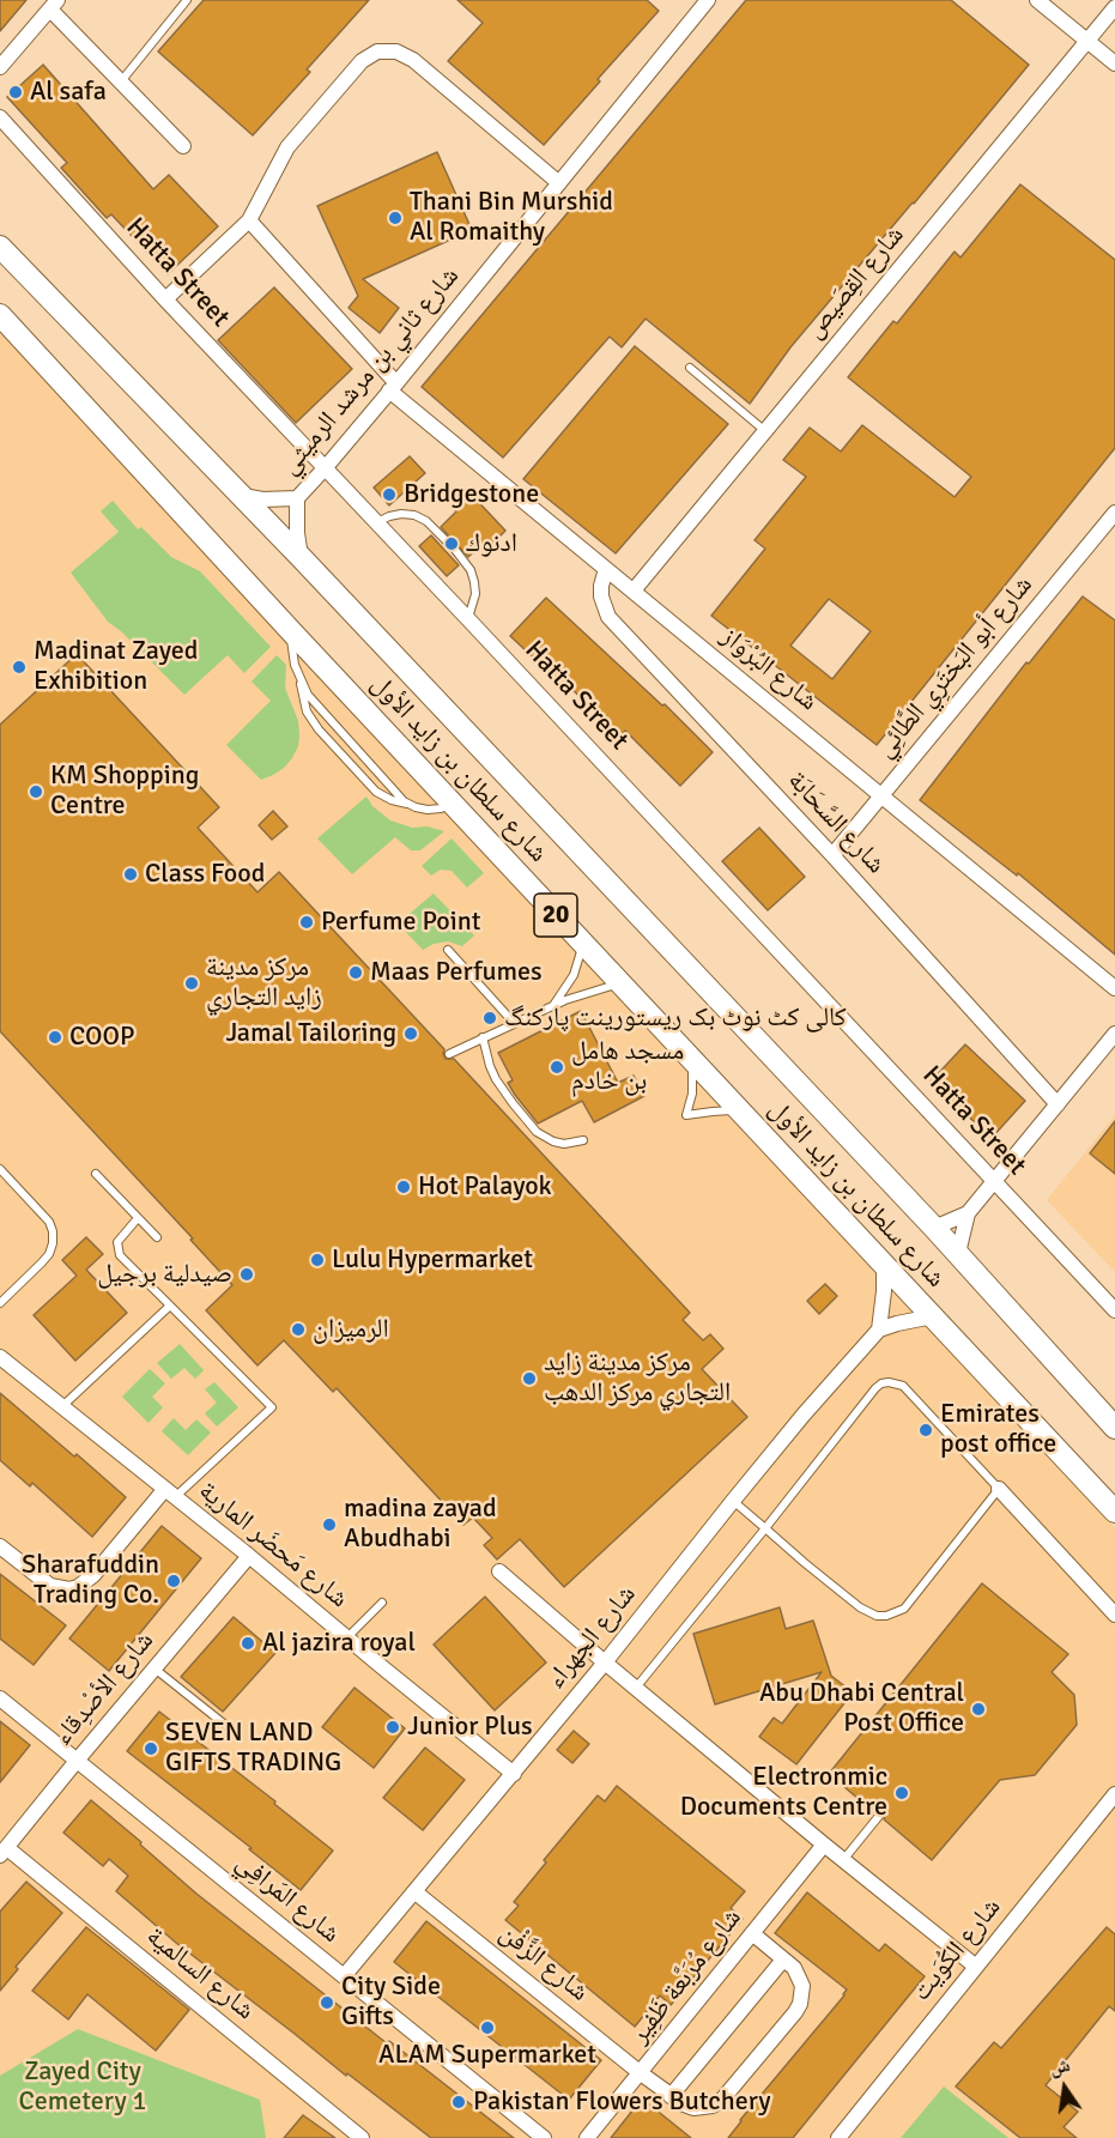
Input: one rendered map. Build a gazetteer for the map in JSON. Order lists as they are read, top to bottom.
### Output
{
  "streets": {
    "main road": ["شارع سلطان بن زايد الأول", "20"],
    "street": [
      "Hatta Street",
      "شارع القِصَيص",
      "شارع ثاني بن مرشد الرميثي",
      "شارع أبو البَختَرِي الطَّائِي",
      "شارع البُرْوَاز",
      "شارع السَّحَابَة",
      "شارع مَحضَر المارية",
      "شارع الجهراء",
      "شارع الأصْدِقاء",
      "شارع المَرافِي",
      "شارع الكُوَيت",
      "شارع الزَّفْن",
      "شارع السالمية",
      "شارع مُرَبَّعة ظَفِير"
    ]
  },
  "crossings": [
    ["Hatta Street", "شارع ثاني بن مرشد الرميثي"],
    ["شارع القِصَيص", "شارع البُرْوَاز"],
    ["شارع ثاني بن مرشد الرميثي", "شارع البُرْوَاز"],
    ["شارع ثاني بن مرشد الرميثي", "شارع سلطان بن زايد الأول"],
    ["شارع أبو البَختَرِي الطَّائِي", "شارع البُرْوَاز"],
    ["شارع أبو البَختَرِي الطَّائِي", "شارع السَّحَابَة"],
    ["شارع البُرْوَاز", "شارع السَّحَابَة"],
    ["شارع مَحضَر المارية", "شارع الجهراء"],
    ["شارع مَحضَر المارية", "شارع الأصْدِقاء"],
    ["شارع الجهراء", "شارع المَرافِي"],
    ["شارع الجهراء", "شارع الزَّفْن"],
    ["شارع الأصْدِقاء", "شارع المَرافِي"],
    ["شارع الأصْدِقاء", "شارع السالمية"],
    ["شارع الزَّفْن", "شارع مُرَبَّعة ظَفِير"]
  ],
  "parks": ["Zayed City Cemetery 1"],
  "places": [
    "Al safa",
    "Thani Bin Murshid Al Romaithy",
    "Bridgestone",
    "ادنوك",
    "Madinat Zayed Exhibition",
    "KM Shopping Centre",
    "Class Food",
    "Perfume Point",
    "Maas Perfumes",
    "مركز مدينة زايد التجاري",
    "کالی کٹ نوٹ بک ریستورینت پارکنگ",
    "Jamal Tailoring",
    "COOP",
    "مسجد هامل بن خادم",
    "Hot Palayok",
    "Lulu Hypermarket",
    "صيدلية برجيل",
    "الرميزان",
    "مركز مدينة زايد التجاري مركز الدهب",
    "Emirates post office",
    "madina zayad Abudhabi",
    "Sharafuddin Trading Co.",
    "Al jazira royal",
    "Abu Dhabi Central Post Office",
    "Junior Plus",
    "SEVEN LAND GIFTS TRADING",
    "Electronmic Documents Centre",
    "City Side Gifts",
    "ALAM Supermarket",
    "Pakistan Flowers Butchery"
  ],
  "north": "top"
}
